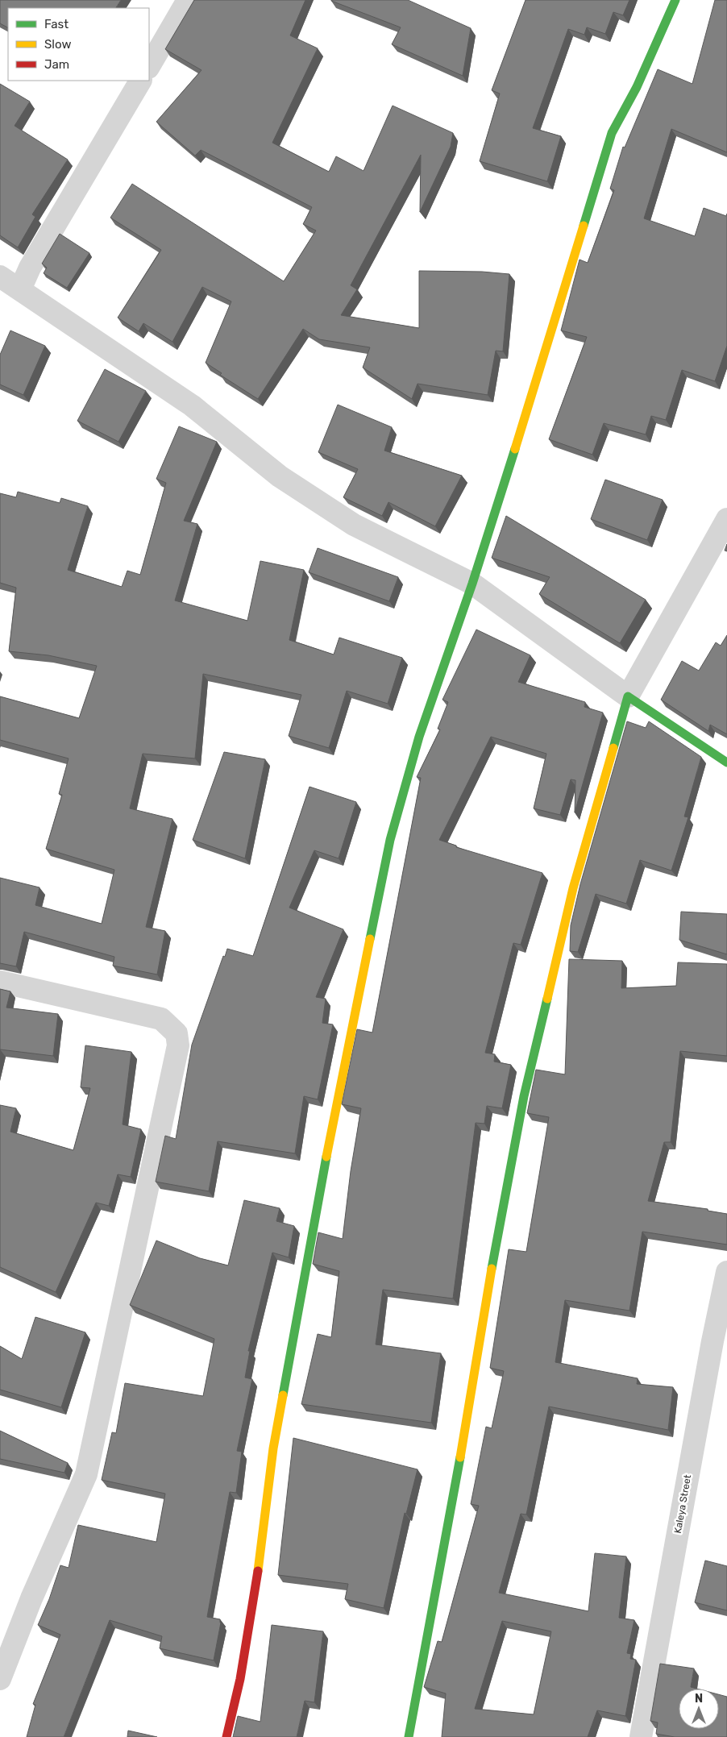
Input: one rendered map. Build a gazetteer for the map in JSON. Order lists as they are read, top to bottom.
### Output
{
  "streets": {
    "street": ["Kaleya Street"]
  },
  "legend": ["Fast", "Slow", "Jam"],
  "north": "top"
}
